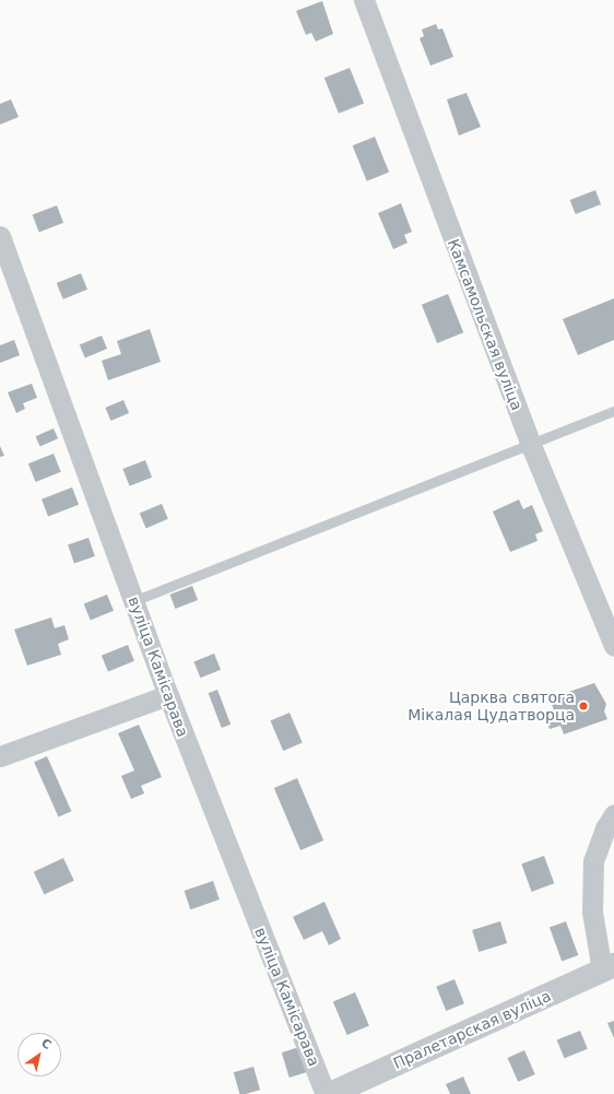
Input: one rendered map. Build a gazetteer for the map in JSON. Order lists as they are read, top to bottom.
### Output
{
  "streets": {
    "street": ["Камсамольская вуліца", "вуліца Камісарава", "Пралетарская вуліца"]
  },
  "places": ["Царква святога Мікалая Цудатворца"],
  "north": "top right"
}
